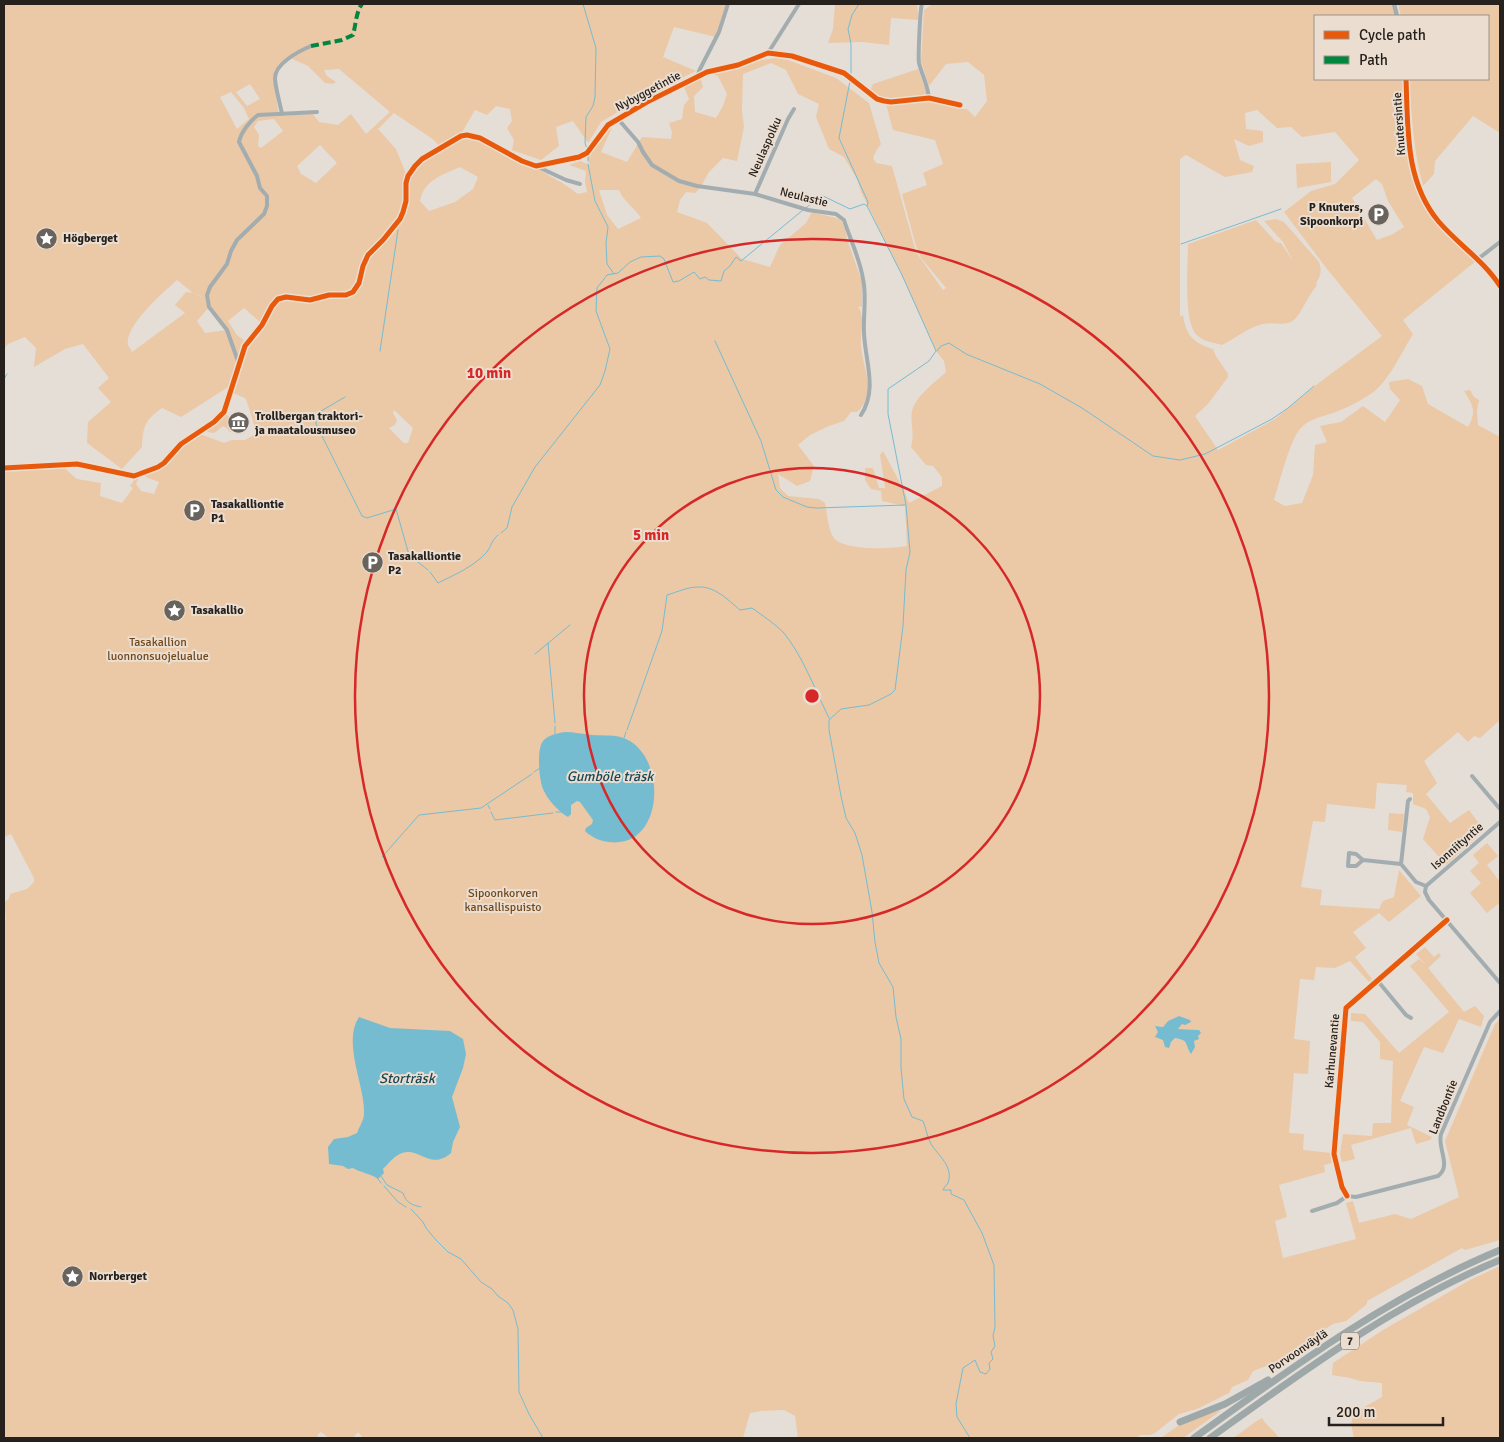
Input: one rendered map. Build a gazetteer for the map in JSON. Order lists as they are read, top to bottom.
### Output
{
  "streets": {
    "highway": ["7", "Porvoonväylä"],
    "street": [
      "Nybyggetintie",
      "Knutersintie",
      "Neulaspolku",
      "Neulastie",
      "Isonniityntie",
      "Karhunevantie",
      "Landbontie"
    ]
  },
  "crossings": [
    ["Nybyggetintie", "Neulastie"],
    ["Neulaspolku", "Neulastie"],
    ["Karhunevantie", "Landbontie"]
  ],
  "water": ["Gumböle träsk", "Storträsk"],
  "parks": ["Tasakallion luonnonsuojelualue", "Sipoonkorven kansallispuisto"],
  "places": {
    "parking": ["P Knuters, Sipoonkorpi", "Tasakalliontie P1", "Tasakalliontie P2"],
    "place": ["Högberget", "Tasakallio", "Norrberget"],
    "museum": ["Trollbergan traktori- ja maatalousmuseo"]
  },
  "legend": ["Cycle path", "Path"],
  "scale_bar": "200 m",
  "rings": ["10 min", "5 min"]
}
